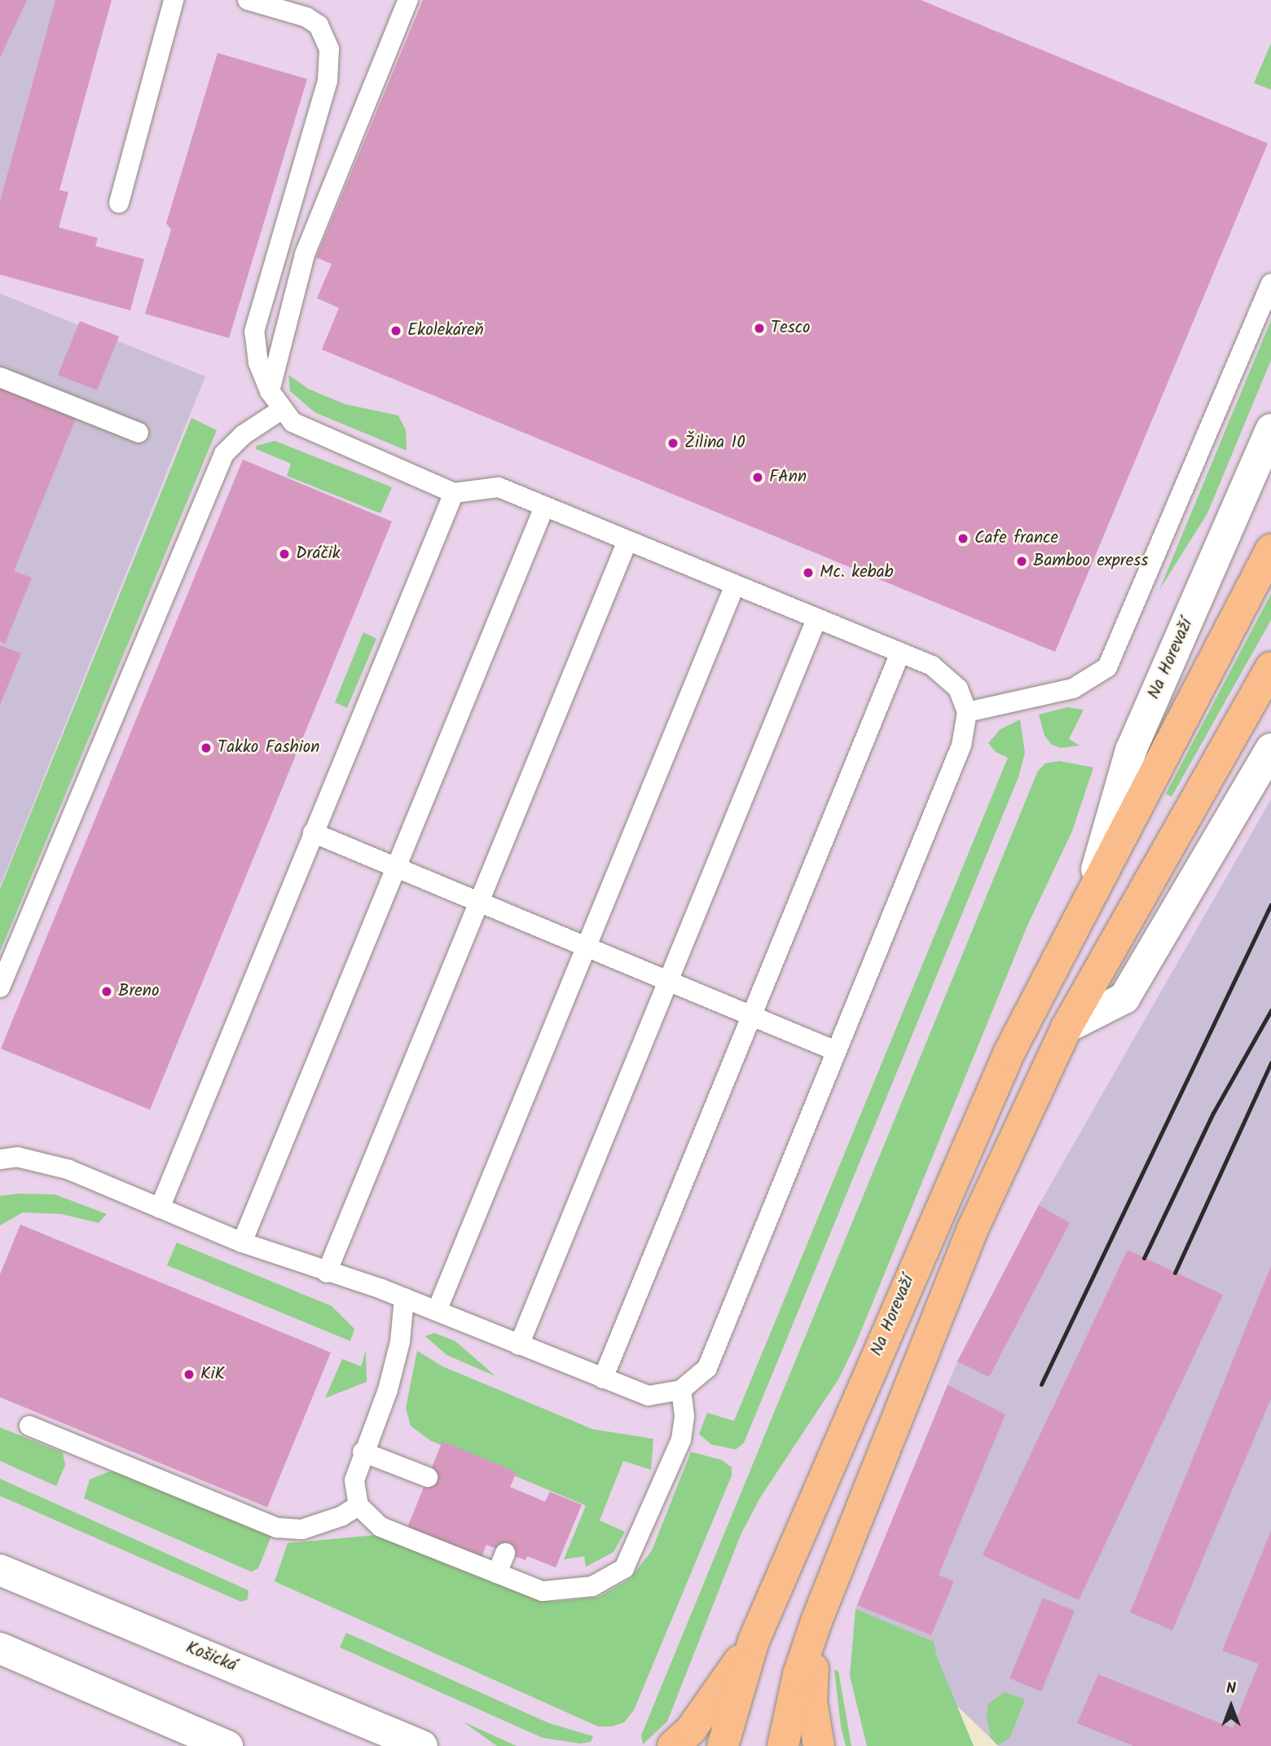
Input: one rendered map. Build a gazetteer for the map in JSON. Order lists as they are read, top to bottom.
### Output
{
  "streets": {
    "main road": ["Na Horevaží"],
    "street": ["Košická"]
  },
  "places": [
    "Tesco",
    "Ekolekáreň",
    "Žilina 10",
    "FAnn",
    "Cafe france",
    "Dráčik",
    "Bamboo express",
    "Mc. kebab",
    "Takko Fashion",
    "Breno",
    "KiK"
  ],
  "north": "top"
}
